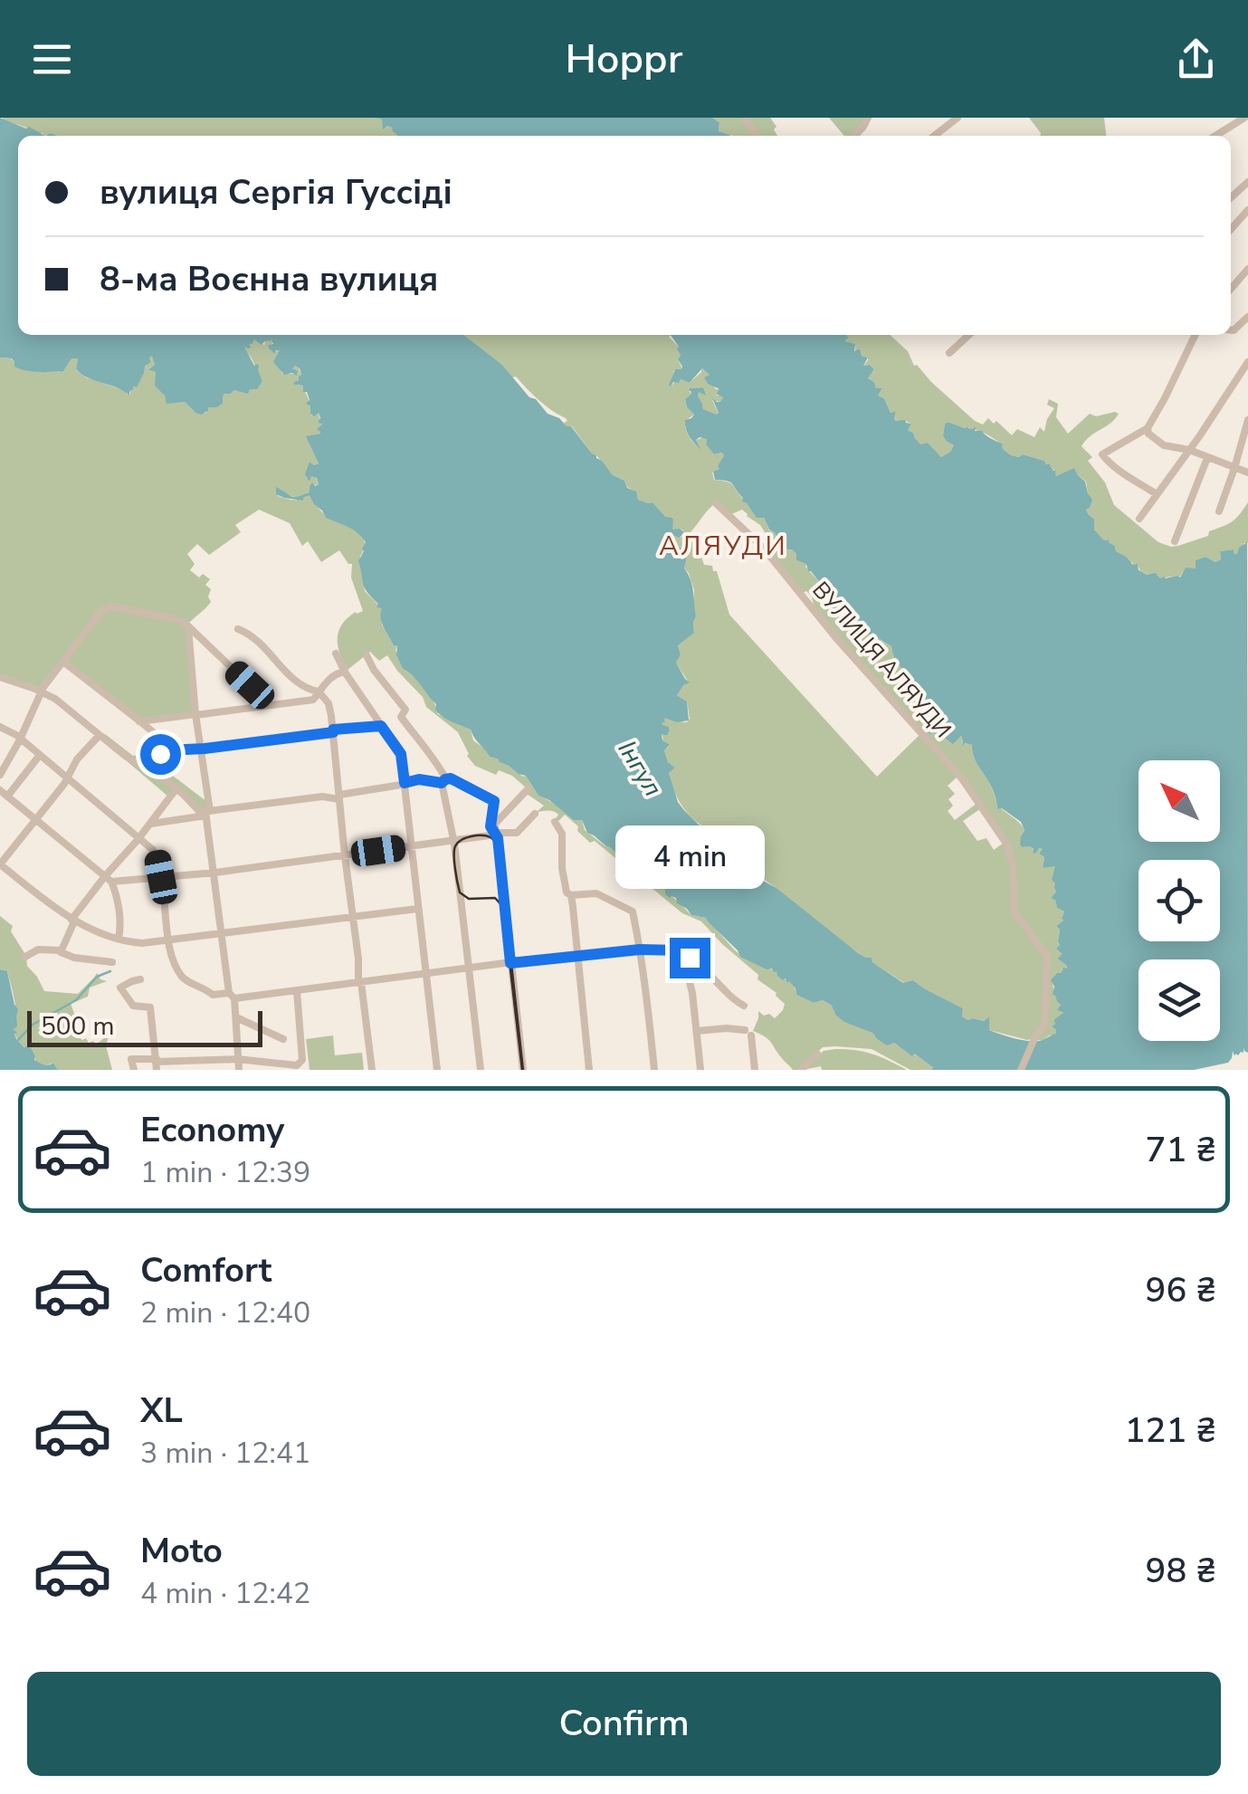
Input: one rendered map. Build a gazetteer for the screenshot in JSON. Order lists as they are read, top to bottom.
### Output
{
  "streets": {
    "street": ["ВУЛИЦЯ АЛЯУДИ"]
  },
  "districts": ["АЛЯУДИ"],
  "water": ["Інгул"],
  "scale_bar": "500 m",
  "north": "top left",
  "page": {
    "header": "Hoppr",
    "banner": ["вулиця Сергія Гуссіді", "8-ма Воєнна вулиця"],
    "bubble": "4 min",
    "scale": "500 m",
    "list": [
      {
        "name": "Economy",
        "note": "1 min · 12:39",
        "value": "71 ₴"
      },
      {
        "name": "Comfort",
        "note": "2 min · 12:40",
        "value": "96 ₴"
      },
      {
        "name": "XL",
        "note": "3 min · 12:41",
        "value": "121 ₴"
      },
      {
        "name": "Moto",
        "note": "4 min · 12:42",
        "value": "98 ₴"
      }
    ],
    "buttons": "Confirm"
  }
}
